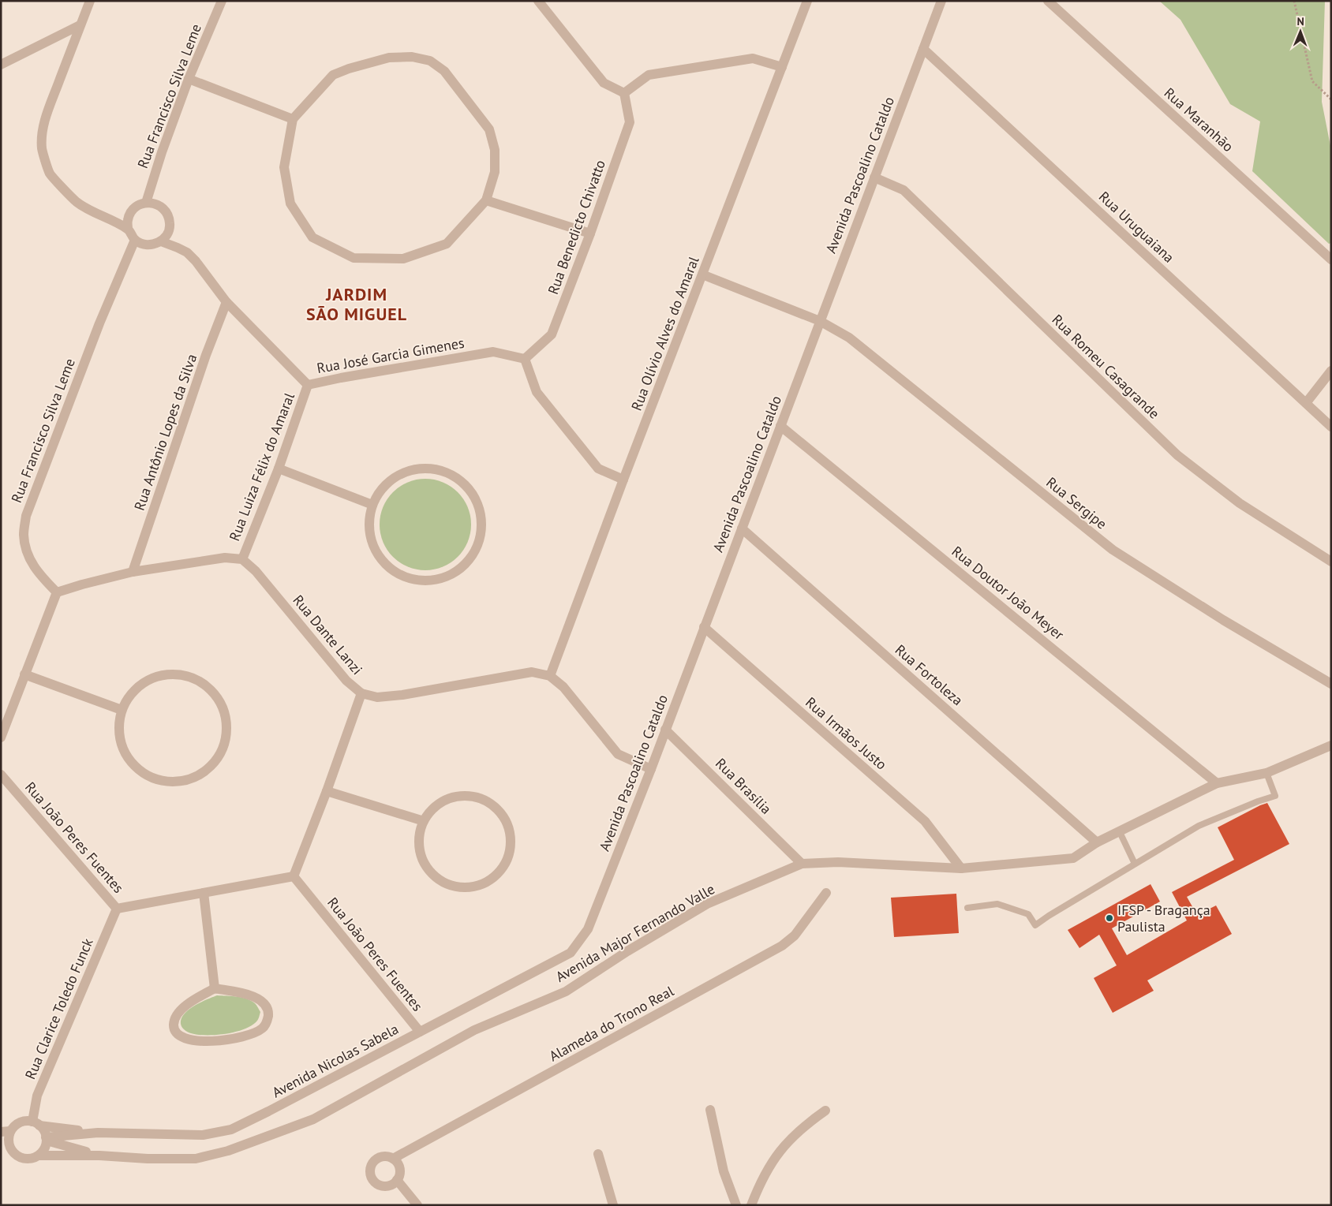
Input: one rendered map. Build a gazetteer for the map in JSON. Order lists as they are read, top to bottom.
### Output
{
  "streets": {
    "street": [
      "Rua Francisco Silva Leme",
      "Rua Maranhão",
      "Avenida Pascoalino Cataldo",
      "Rua Benedicto Chivatto",
      "Rua Uruguaiana",
      "Rua Olívio Alves do Amaral",
      "Rua José Garcia Gimenes",
      "Rua Romeu Casagrande",
      "Rua Antônio Lopes da Silva",
      "Rua Luiza Félix do Amaral",
      "Rua Sergipe",
      "Rua Doutor João Meyer",
      "Rua Dante Lanzi",
      "Rua Fortoleza",
      "Rua Irmãos Justo",
      "Rua Brasília",
      "Rua João Peres Fuentes",
      "Avenida Major Fernando Valle",
      "Rua Clarice Toledo Funck",
      "Alameda do Trono Real",
      "Avenida Nicolas Sabela"
    ]
  },
  "crossings": [
    ["Rua Francisco Silva Leme", "Rua José Garcia Gimenes"],
    ["Avenida Pascoalino Cataldo", "Rua Uruguaiana"],
    ["Avenida Pascoalino Cataldo", "Rua Romeu Casagrande"],
    ["Avenida Pascoalino Cataldo", "Rua Sergipe"],
    ["Avenida Pascoalino Cataldo", "Rua Doutor João Meyer"],
    ["Avenida Pascoalino Cataldo", "Rua Dante Lanzi"],
    ["Avenida Pascoalino Cataldo", "Rua Fortoleza"],
    ["Avenida Pascoalino Cataldo", "Rua Irmãos Justo"],
    ["Avenida Pascoalino Cataldo", "Rua Brasília"],
    ["Avenida Pascoalino Cataldo", "Avenida Nicolas Sabela"],
    ["Rua Benedicto Chivatto", "Rua José Garcia Gimenes"],
    ["Rua Olívio Alves do Amaral", "Rua Sergipe"],
    ["Rua Olívio Alves do Amaral", "Rua Dante Lanzi"],
    ["Rua José Garcia Gimenes", "Rua Antônio Lopes da Silva"],
    ["Rua José Garcia Gimenes", "Rua Luiza Félix do Amaral"],
    ["Rua Luiza Félix do Amaral", "Rua Dante Lanzi"],
    ["Rua Doutor João Meyer", "Avenida Major Fernando Valle"],
    ["Rua Fortoleza", "Avenida Major Fernando Valle"],
    ["Rua Irmãos Justo", "Avenida Major Fernando Valle"],
    ["Rua Brasília", "Avenida Major Fernando Valle"],
    ["Rua João Peres Fuentes", "Rua Clarice Toledo Funck"],
    ["Rua João Peres Fuentes", "Avenida Nicolas Sabela"],
    ["Avenida Major Fernando Valle", "Rua Clarice Toledo Funck"],
    ["Avenida Major Fernando Valle", "Avenida Nicolas Sabela"],
    ["Rua Clarice Toledo Funck", "Avenida Nicolas Sabela"]
  ],
  "districts": ["JARDIM SÃO MIGUEL"],
  "places": ["IFSP - Bragança Paulista"],
  "north": "top"
}
